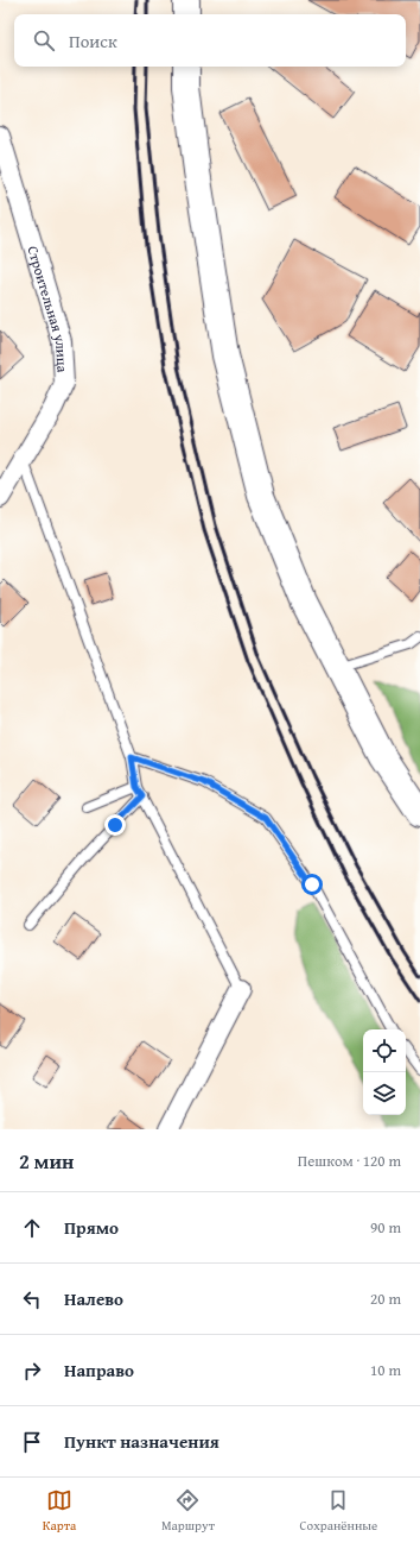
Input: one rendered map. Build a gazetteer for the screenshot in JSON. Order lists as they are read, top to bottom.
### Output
{
  "streets": {
    "street": ["Строительная улица"]
  },
  "page": {
    "search": "Поиск",
    "heading": ["2 мин", "Пешком · 120 m"],
    "list": [
      ["Прямо", "90 m"],
      ["Налево", "20 m"],
      ["Направо", "10 m"],
      "Пункт назначения"
    ],
    "nav": ["Карта", "Маршрут", "Сохранённые"]
  }
}
